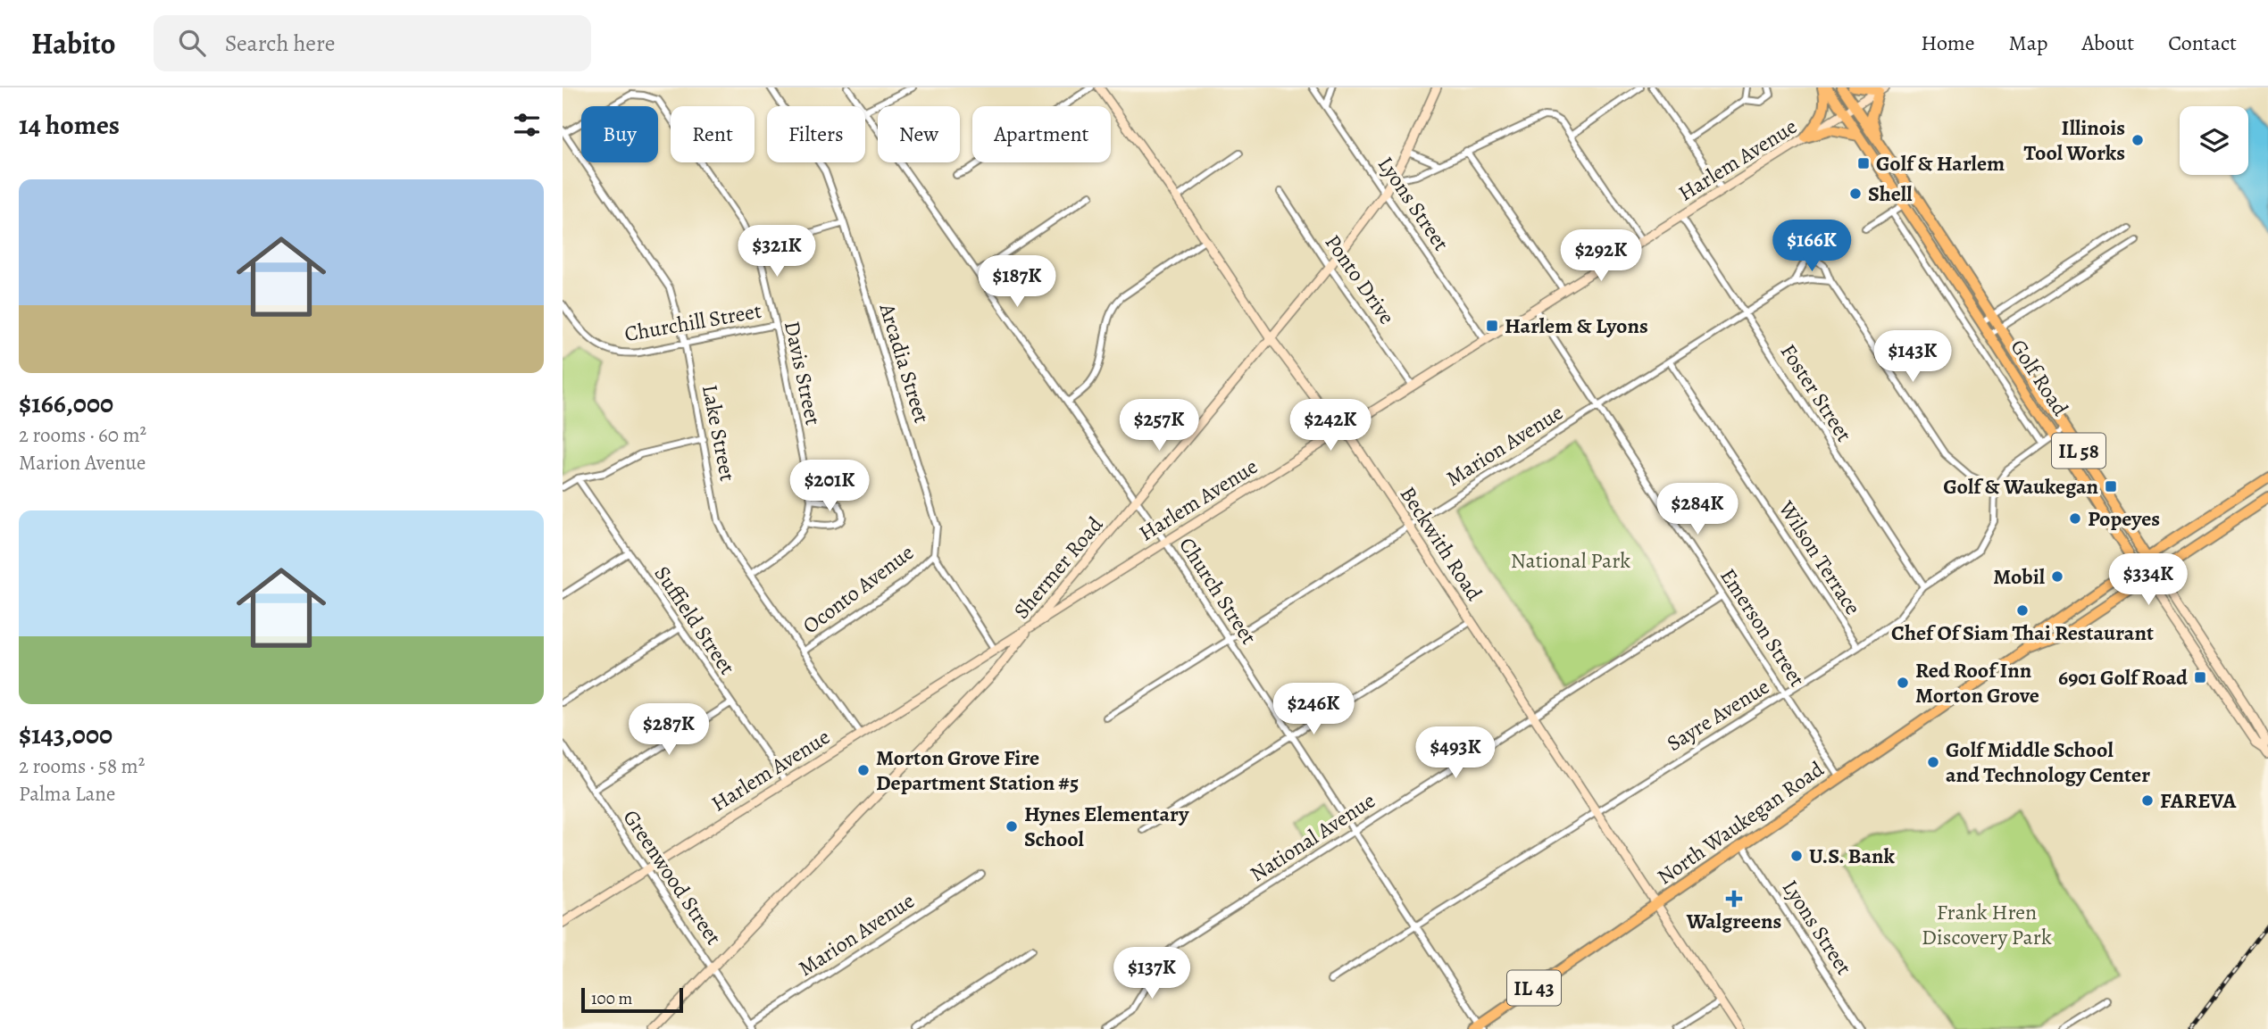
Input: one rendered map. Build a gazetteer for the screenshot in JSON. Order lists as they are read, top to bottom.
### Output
{
  "streets": {
    "main road": [
      "Harlem Avenue",
      "Golf Road",
      "IL 58",
      "Beckwith Road",
      "Shermer Road",
      "North Waukegan Road",
      "IL 43"
    ],
    "street": [
      "Lyons Street",
      "Ponto Drive",
      "Churchill Street",
      "Arcadia Street",
      "Davis Street",
      "Foster Street",
      "Lake Street",
      "Marion Avenue",
      "Wilson Terrace",
      "Oconto Avenue",
      "Church Street",
      "Suffield Street",
      "Emerson Street",
      "Sayre Avenue",
      "National Avenue",
      "Greenwood Street"
    ]
  },
  "crossings": [
    ["Harlem Avenue", "Lyons Street"],
    ["Harlem Avenue", "Ponto Drive"],
    ["Harlem Avenue", "Golf Road"],
    ["Harlem Avenue", "Foster Street"],
    ["Harlem Avenue", "Lake Street"],
    ["Harlem Avenue", "Beckwith Road"],
    ["Harlem Avenue", "Shermer Road"],
    ["Harlem Avenue", "Church Street"],
    ["Harlem Avenue", "Suffield Street"],
    ["Harlem Avenue", "Emerson Street"],
    ["Harlem Avenue", "Greenwood Street"],
    ["Lyons Street", "Shermer Road"],
    ["Lyons Street", "North Waukegan Road"],
    ["Ponto Drive", "Shermer Road"],
    ["Churchill Street", "Davis Street"],
    ["Churchill Street", "Lake Street"],
    ["Arcadia Street", "Oconto Avenue"],
    ["Davis Street", "Lake Street"],
    ["Golf Road", "North Waukegan Road"],
    ["Golf Road", "IL 43"],
    ["Foster Street", "Marion Avenue"],
    ["Foster Street", "Sayre Avenue"],
    ["Lake Street", "Oconto Avenue"],
    ["Marion Avenue", "Beckwith Road"],
    ["Marion Avenue", "Wilson Terrace"],
    ["Marion Avenue", "Church Street"],
    ["Marion Avenue", "Emerson Street"],
    ["Marion Avenue", "Greenwood Street"],
    ["Beckwith Road", "Shermer Road"],
    ["Beckwith Road", "Sayre Avenue"],
    ["Beckwith Road", "North Waukegan Road"],
    ["Beckwith Road", "National Avenue"],
    ["Wilson Terrace", "Sayre Avenue"],
    ["Shermer Road", "Church Street"],
    ["Shermer Road", "Greenwood Street"],
    ["Church Street", "Sayre Avenue"],
    ["Church Street", "North Waukegan Road"],
    ["Church Street", "National Avenue"],
    ["Emerson Street", "Sayre Avenue"],
    ["Emerson Street", "North Waukegan Road"],
    ["Emerson Street", "National Avenue"],
    ["North Waukegan Road", "IL 43"]
  ],
  "parks": ["National Park", "Frank Hren Discovery Park"],
  "places": {
    "other": [
      "Illinois Tool Works",
      "Shell",
      "Popeyes",
      "Mobil",
      "Chef Of Siam Thai Restaurant",
      "Red Roof Inn Morton Grove",
      "Golf Middle School and Technology Center",
      "Morton Grove Fire Department Station #5",
      "FAREVA",
      "Hynes Elementary School",
      "U.S. Bank"
    ],
    "transit": [
      "Golf & Harlem",
      "Harlem & Lyons",
      "Golf & Waukegan",
      "6901 Golf Road"
    ],
    "health": ["Walgreens"]
  },
  "scale_bar": "100 m",
  "page": {
    "header": "Habito",
    "search": "Search here",
    "nav": [
      "Home",
      "Map",
      "About",
      "Contact"
    ],
    "heading": "14 homes",
    "chip": [
      "Buy",
      "Rent",
      "Filters",
      "New",
      "Apartment"
    ],
    "list": [
      {
        "name": "$166,000",
        "note": "2 rooms · 60 m² · Marion Avenue"
      },
      {
        "name": "$143,000",
        "note": "2 rooms · 58 m² · Palma Lane"
      }
    ],
    "price": [
      "$166K",
      "$321K",
      "$292K",
      "$187K",
      "$143K",
      "$257K",
      "$242K",
      "$201K",
      "$284K",
      "$334K",
      "$246K",
      "$287K",
      "$493K",
      "$137K"
    ],
    "scale": "100 m"
  }
}
